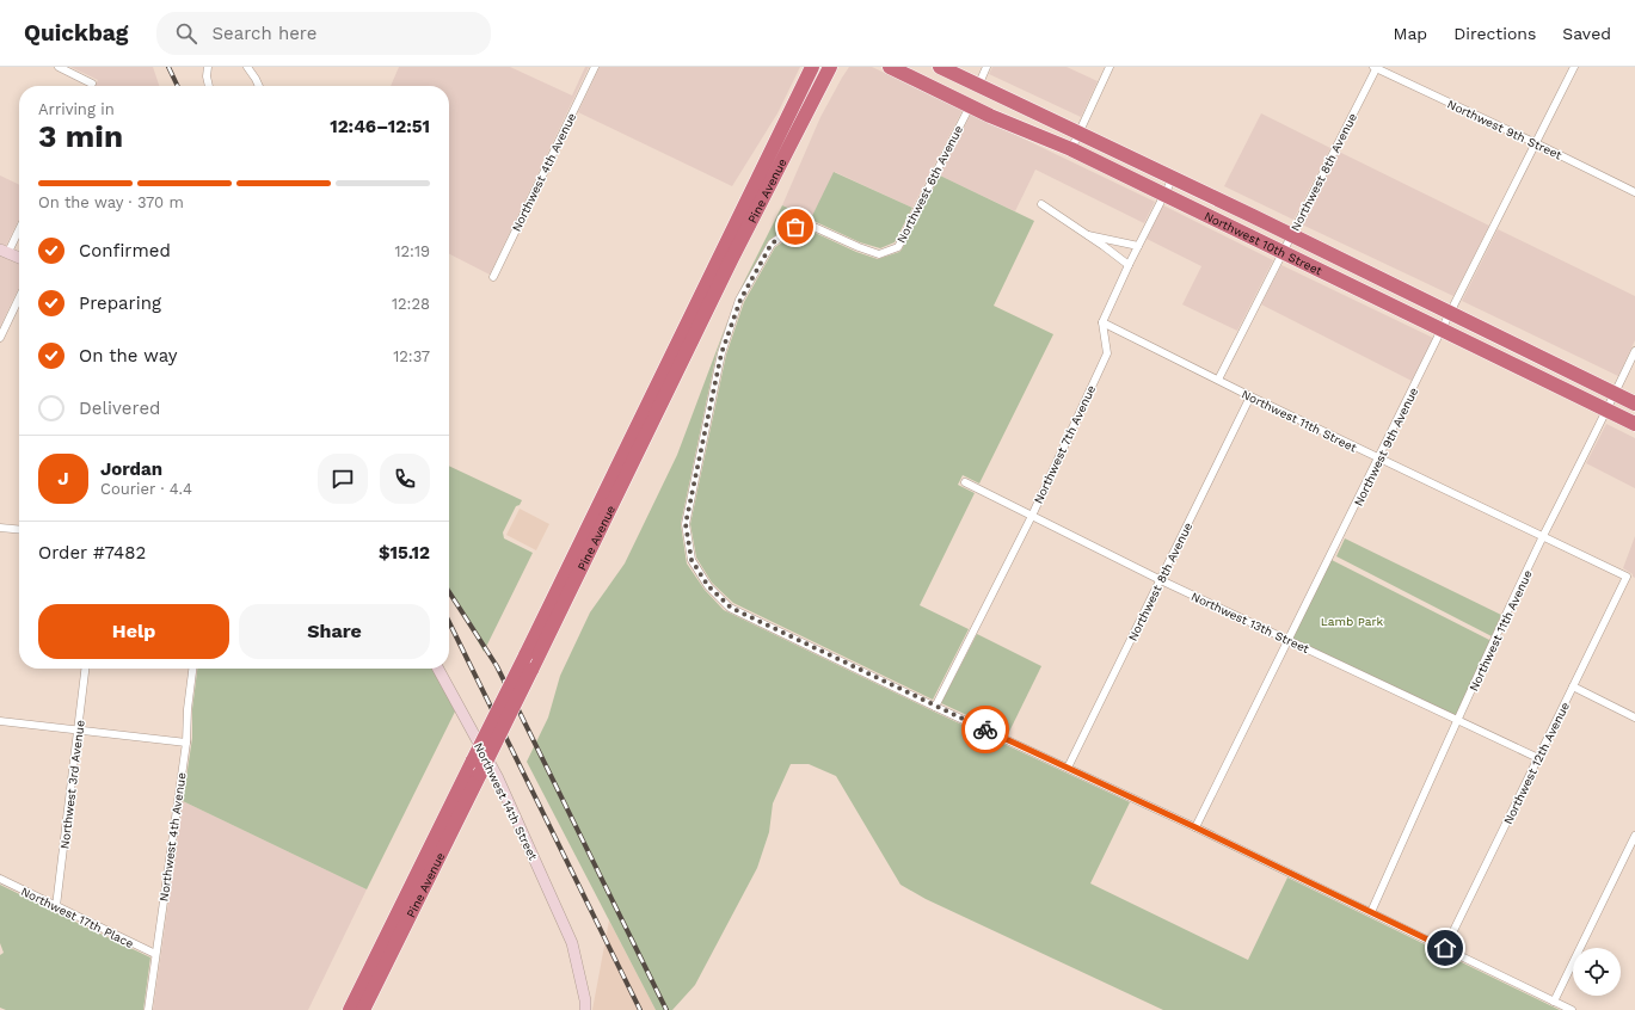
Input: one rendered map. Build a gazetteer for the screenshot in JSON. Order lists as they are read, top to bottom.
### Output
{
  "streets": {
    "highway": ["Pine Avenue", "Northwest 10th Street"],
    "street": [
      "Northwest 9th Street",
      "Northwest 4th Avenue",
      "Northwest 8th Avenue",
      "Northwest 6th Avenue",
      "Northwest 11th Street",
      "Northwest 7th Avenue",
      "Northwest 9th Avenue",
      "Northwest 13th Street",
      "Northwest 11th Avenue",
      "Northwest 12th Avenue",
      "Northwest 3rd Avenue",
      "Northwest 14th Street",
      "Northwest 17th Place"
    ]
  },
  "crossings": [
    ["Northwest 9th Street", "Northwest 8th Avenue"],
    ["Northwest 9th Street", "Northwest 9th Avenue"],
    ["Northwest 4th Avenue", "Northwest 17th Place"],
    ["Northwest 8th Avenue", "Northwest 10th Street"],
    ["Northwest 8th Avenue", "Northwest 11th Street"],
    ["Northwest 8th Avenue", "Northwest 13th Street"],
    ["Northwest 6th Avenue", "Northwest 10th Street"],
    ["Northwest 6th Avenue", "Northwest 7th Avenue"],
    ["Northwest 10th Street", "Northwest 9th Avenue"],
    ["Northwest 10th Street", "Northwest 11th Avenue"],
    ["Northwest 11th Street", "Northwest 7th Avenue"],
    ["Northwest 11th Street", "Northwest 9th Avenue"],
    ["Northwest 11th Street", "Northwest 11th Avenue"],
    ["Northwest 11th Street", "Northwest 12th Avenue"],
    ["Northwest 7th Avenue", "Northwest 13th Street"],
    ["Northwest 9th Avenue", "Northwest 13th Street"],
    ["Northwest 13th Street", "Northwest 11th Avenue"],
    ["Northwest 13th Street", "Northwest 12th Avenue"],
    ["Northwest 3rd Avenue", "Northwest 17th Place"]
  ],
  "parks": ["Lamb Park"],
  "page": {
    "header": "Quickbag",
    "search": "Search here",
    "nav": ["Map", "Directions", "Saved"],
    "heading": ["3 min", "Arriving in", "12:46–12:51"],
    "panel": [
      "Jordan",
      "Courier · 4.4",
      "Order #7482",
      "$15.12"
    ],
    "bar": "On the way · 370 m",
    "list": [
      ["Confirmed", "12:19"],
      ["Preparing", "12:28"],
      ["On the way", "12:37"],
      "Delivered"
    ],
    "round": "J",
    "buttons": ["Help", "Share"]
  }
}
